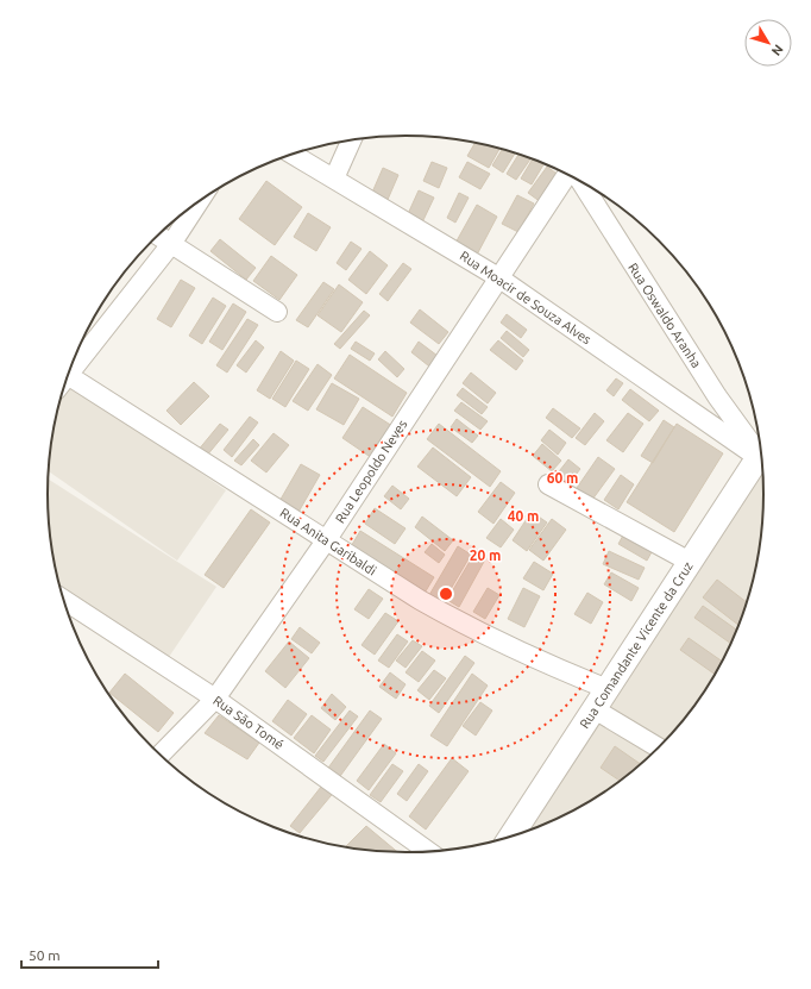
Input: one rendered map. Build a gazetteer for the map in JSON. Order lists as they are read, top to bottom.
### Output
{
  "streets": {
    "street": [
      "Rua Moacir de Souza Alves",
      "Rua Oswaldo Aranha",
      "Rua Leopoldo Neves",
      "Rua Anita Garibaldi",
      "Rua Comandante Vicente da Cruz",
      "Rua São Tomé"
    ]
  },
  "crossings": [
    ["Rua Moacir de Souza Alves", "Rua Leopoldo Neves"],
    ["Rua Moacir de Souza Alves", "Rua Comandante Vicente da Cruz"],
    ["Rua Leopoldo Neves", "Rua Anita Garibaldi"],
    ["Rua Leopoldo Neves", "Rua São Tomé"],
    ["Rua Anita Garibaldi", "Rua Comandante Vicente da Cruz"]
  ],
  "scale_bar": "50 m",
  "north": "bottom right",
  "rings": ["60 m", "40 m", "20 m"]
}
